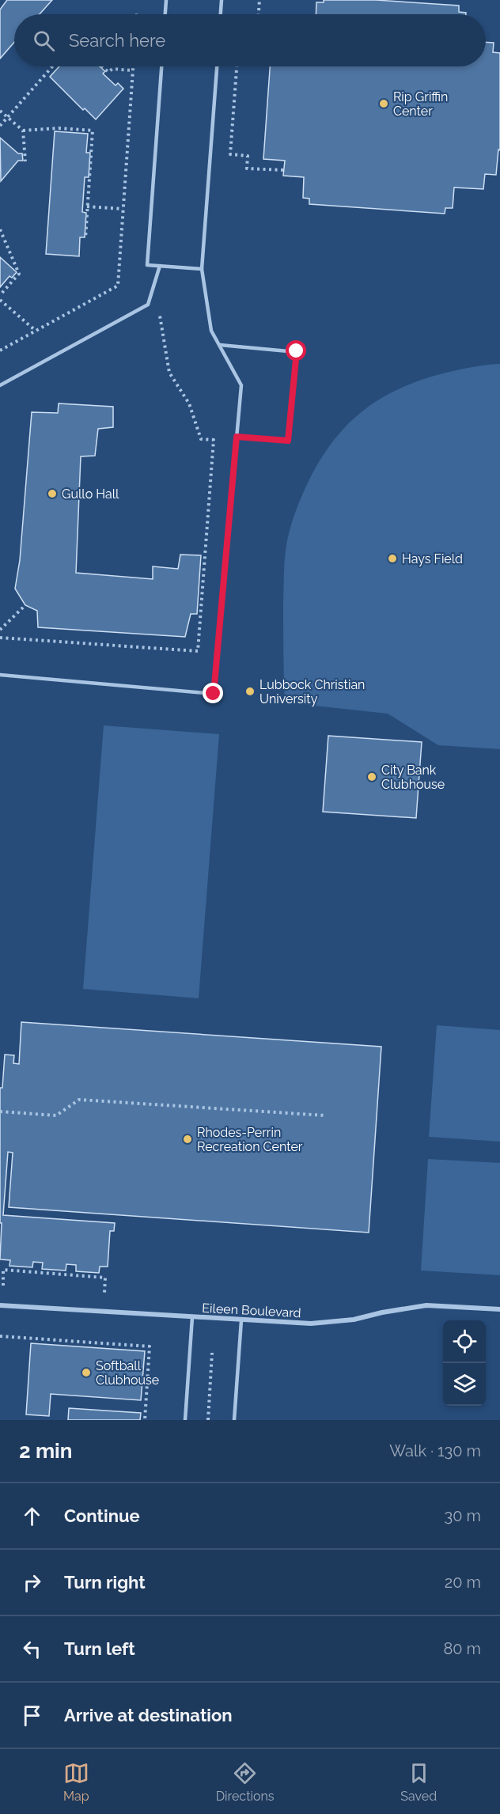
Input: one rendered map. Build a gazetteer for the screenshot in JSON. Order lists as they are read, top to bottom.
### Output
{
  "streets": {
    "street": ["Eileen Boulevard"]
  },
  "places": [
    "Rip Griffin Center",
    "Gullo Hall",
    "Hays Field",
    "Lubbock Christian University",
    "City Bank Clubhouse",
    "Rhodes-Perrin Recreation Center",
    "Softball Clubhouse"
  ],
  "page": {
    "search": "Search here",
    "heading": ["2 min", "Walk · 130 m"],
    "list": [
      ["Continue", "30 m"],
      ["Turn right", "20 m"],
      ["Turn left", "80 m"],
      "Arrive at destination"
    ],
    "nav": ["Map", "Directions", "Saved"]
  }
}
